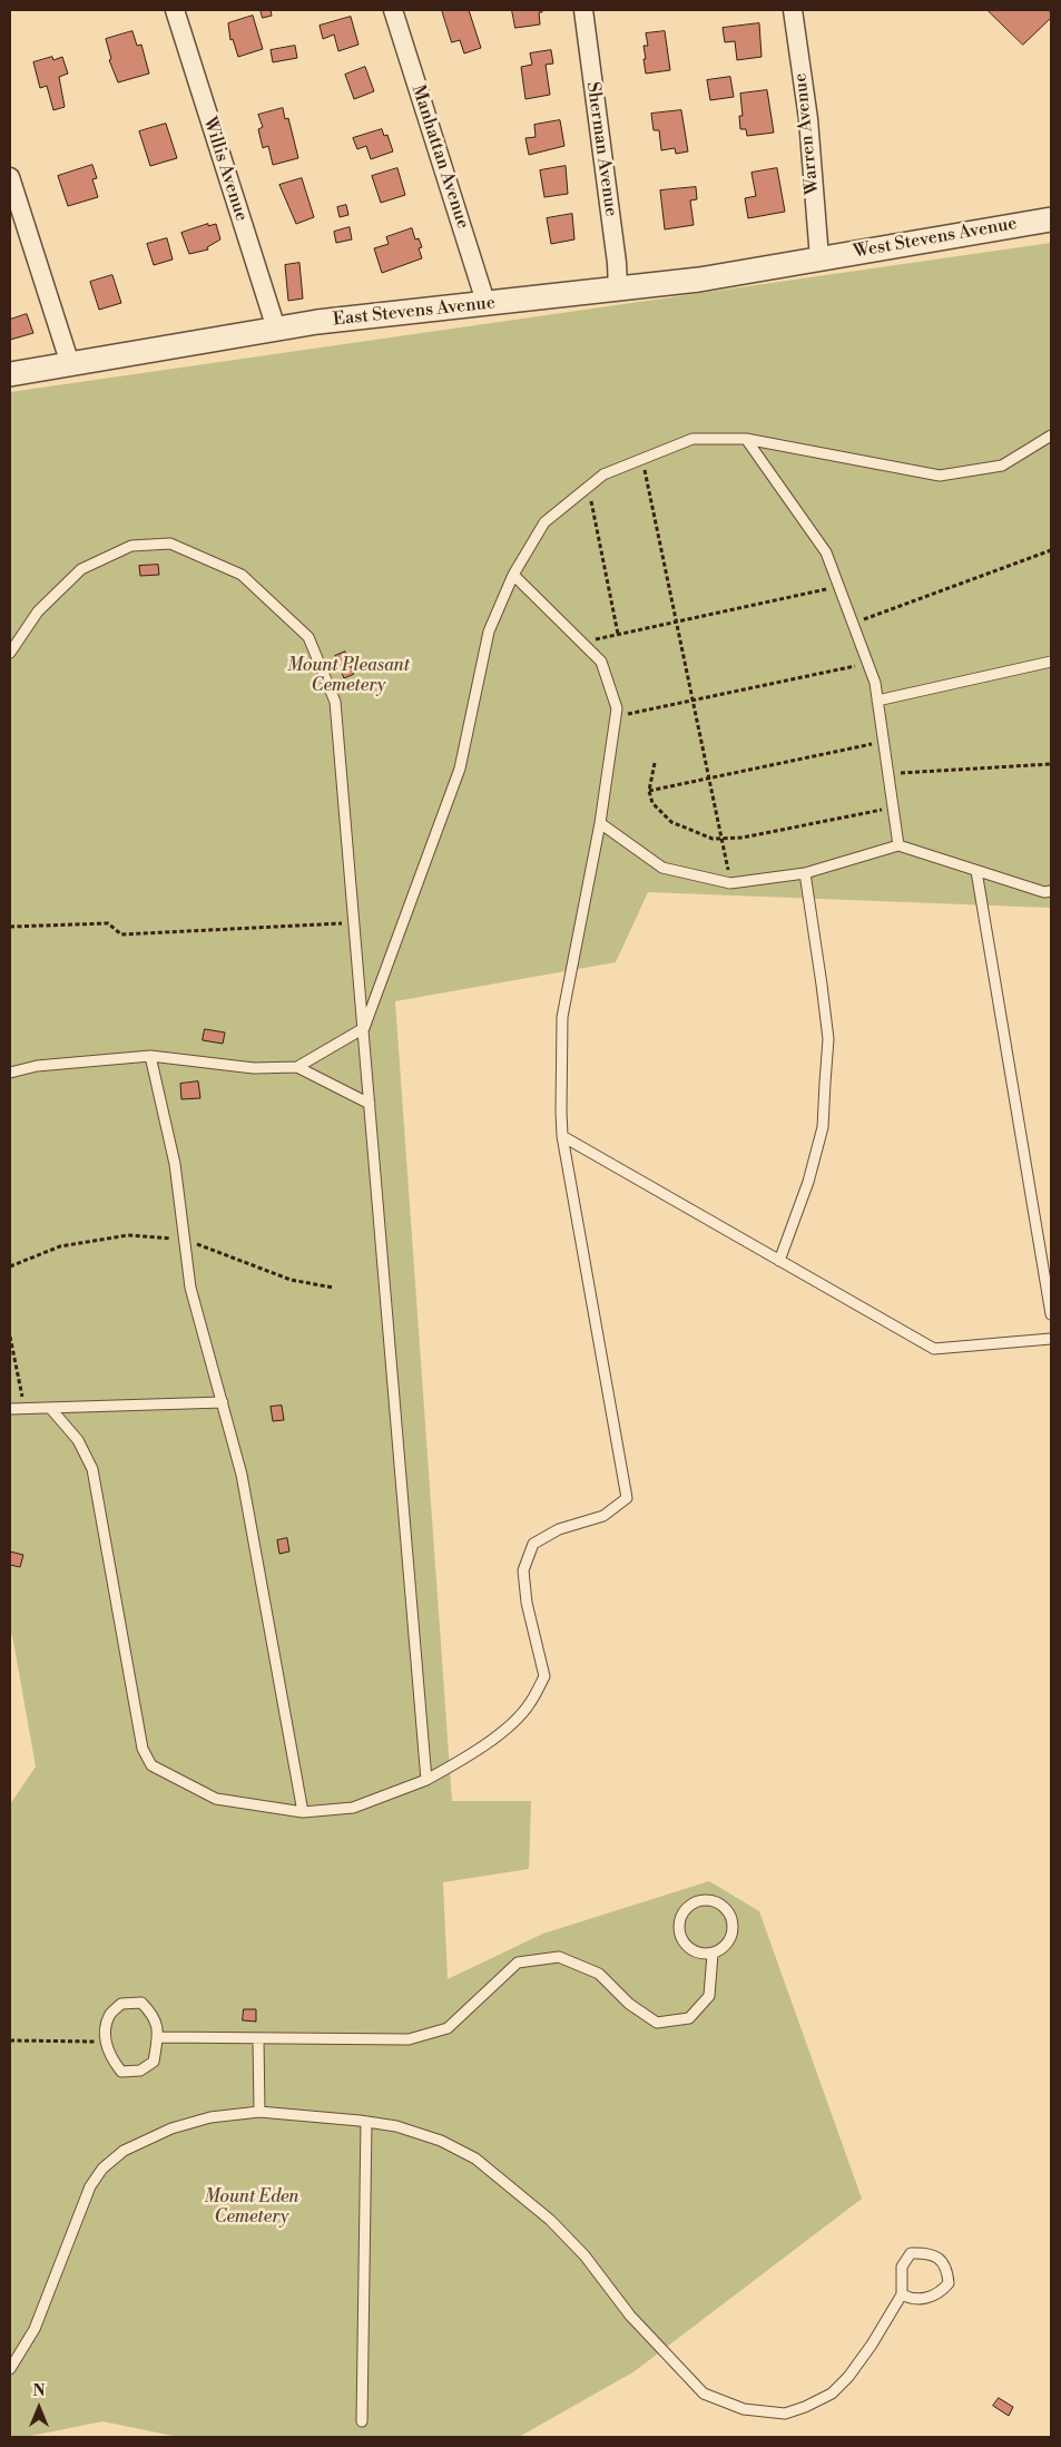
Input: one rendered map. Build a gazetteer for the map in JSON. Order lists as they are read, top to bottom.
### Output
{
  "streets": {
    "street": [
      "Warren Avenue",
      "Sherman Avenue",
      "Manhattan Avenue",
      "Willis Avenue",
      "West Stevens Avenue",
      "East Stevens Avenue"
    ]
  },
  "crossings": [
    ["Warren Avenue", "West Stevens Avenue"],
    ["Warren Avenue", "East Stevens Avenue"],
    ["Sherman Avenue", "East Stevens Avenue"],
    ["Manhattan Avenue", "East Stevens Avenue"],
    ["Willis Avenue", "East Stevens Avenue"],
    ["West Stevens Avenue", "East Stevens Avenue"]
  ],
  "parks": ["Mount Pleasant Cemetery", "Mount Eden Cemetery"],
  "north": "top"
}
